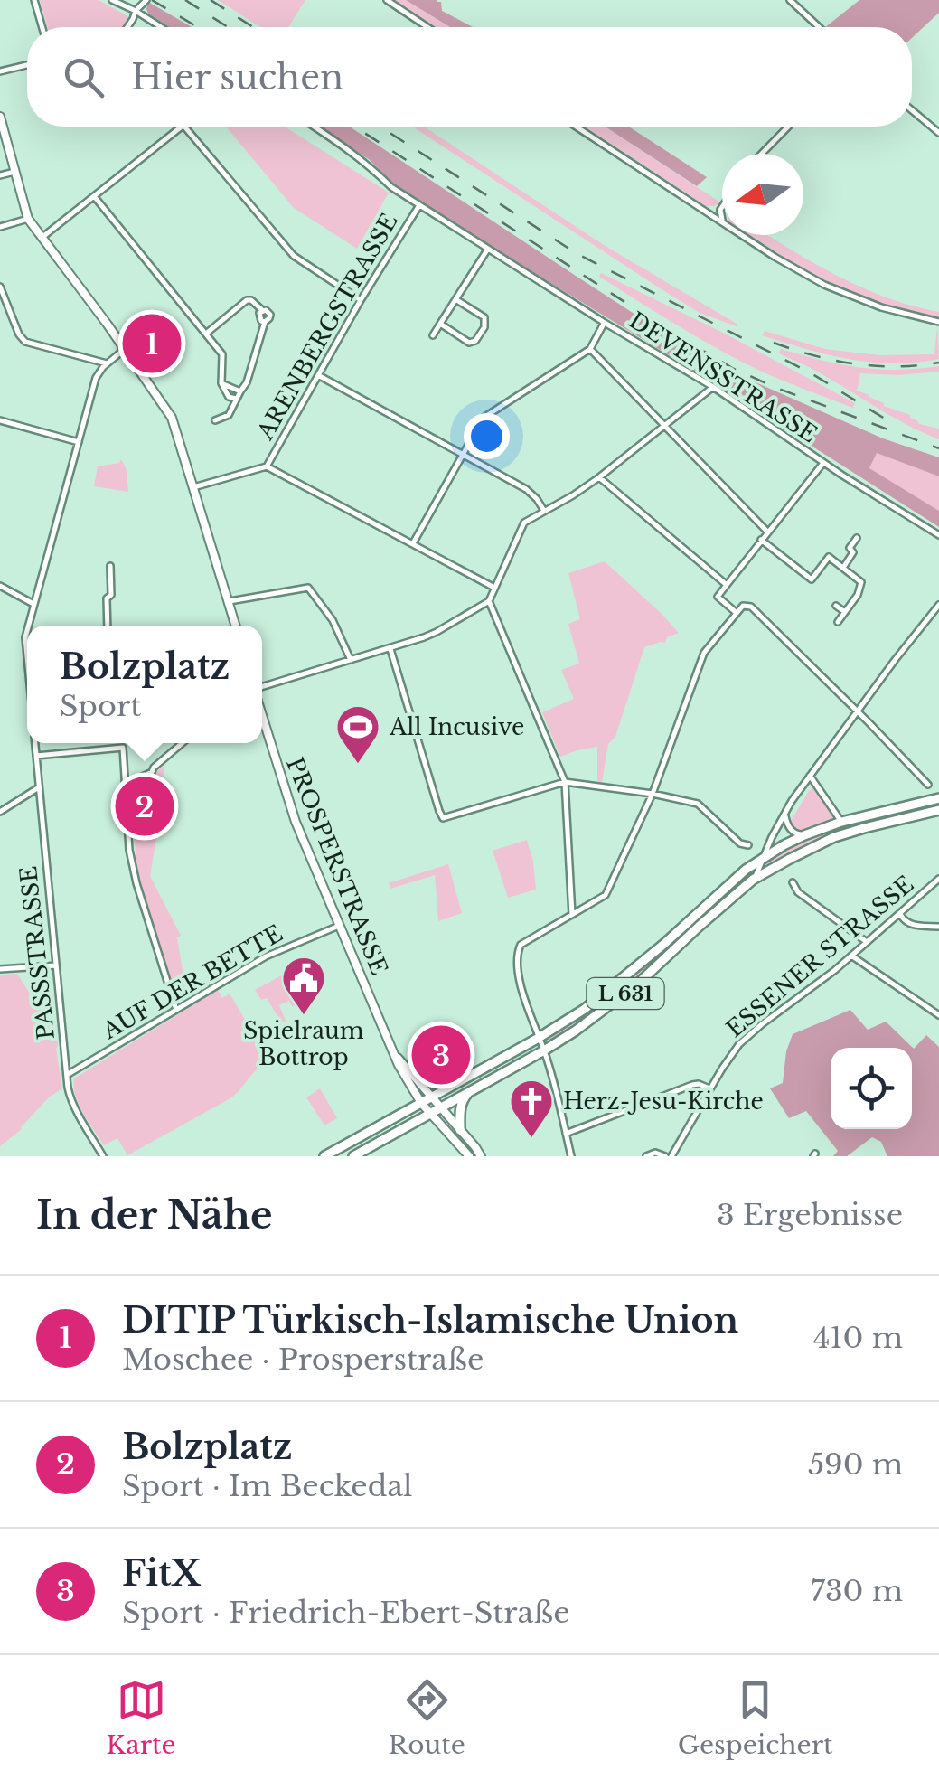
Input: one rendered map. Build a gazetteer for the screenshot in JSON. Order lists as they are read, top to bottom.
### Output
{
  "streets": {
    "main road": ["PROSPERSTRASSE", "L 631"],
    "street": [
      "ARENBERGSTRASSE",
      "DEVENSSTRASSE",
      "PASSSTRASSE",
      "ESSENER STRASSE",
      "AUF DER BETTE"
    ]
  },
  "crossings": [
    ["ARENBERGSTRASSE", "DEVENSSTRASSE"],
    ["PROSPERSTRASSE", "AUF DER BETTE"],
    ["PROSPERSTRASSE", "L 631"],
    ["PASSSTRASSE", "AUF DER BETTE"]
  ],
  "places": {
    "sports": ["All Incusive"],
    "public building": ["Spielraum Bottrop"],
    "church": ["Herz-Jesu-Kirche"]
  },
  "north": "left",
  "page": {
    "search": "Hier suchen",
    "pins": ["1", "2", "3"],
    "popup": ["Bolzplatz", "Sport"],
    "heading": ["In der Nähe", "3 Ergebnisse"],
    "list": [
      {
        "mark": "1",
        "name": "DITIP Türkisch-Islamische Union",
        "note": "Moschee · Prosperstraße",
        "value": "410 m"
      },
      {
        "mark": "2",
        "name": "Bolzplatz",
        "note": "Sport · Im Beckedal",
        "value": "590 m"
      },
      {
        "mark": "3",
        "name": "FitX",
        "note": "Sport · Friedrich-Ebert-Straße",
        "value": "730 m"
      }
    ],
    "nav": ["Karte", "Route", "Gespeichert"]
  }
}
